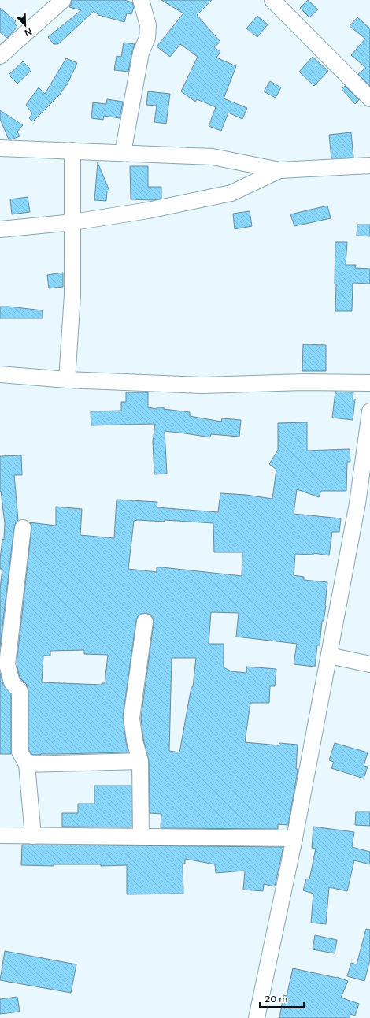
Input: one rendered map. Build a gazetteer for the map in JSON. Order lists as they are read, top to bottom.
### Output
{
  "scale_bar": "20 m",
  "north": "bottom right"
}
